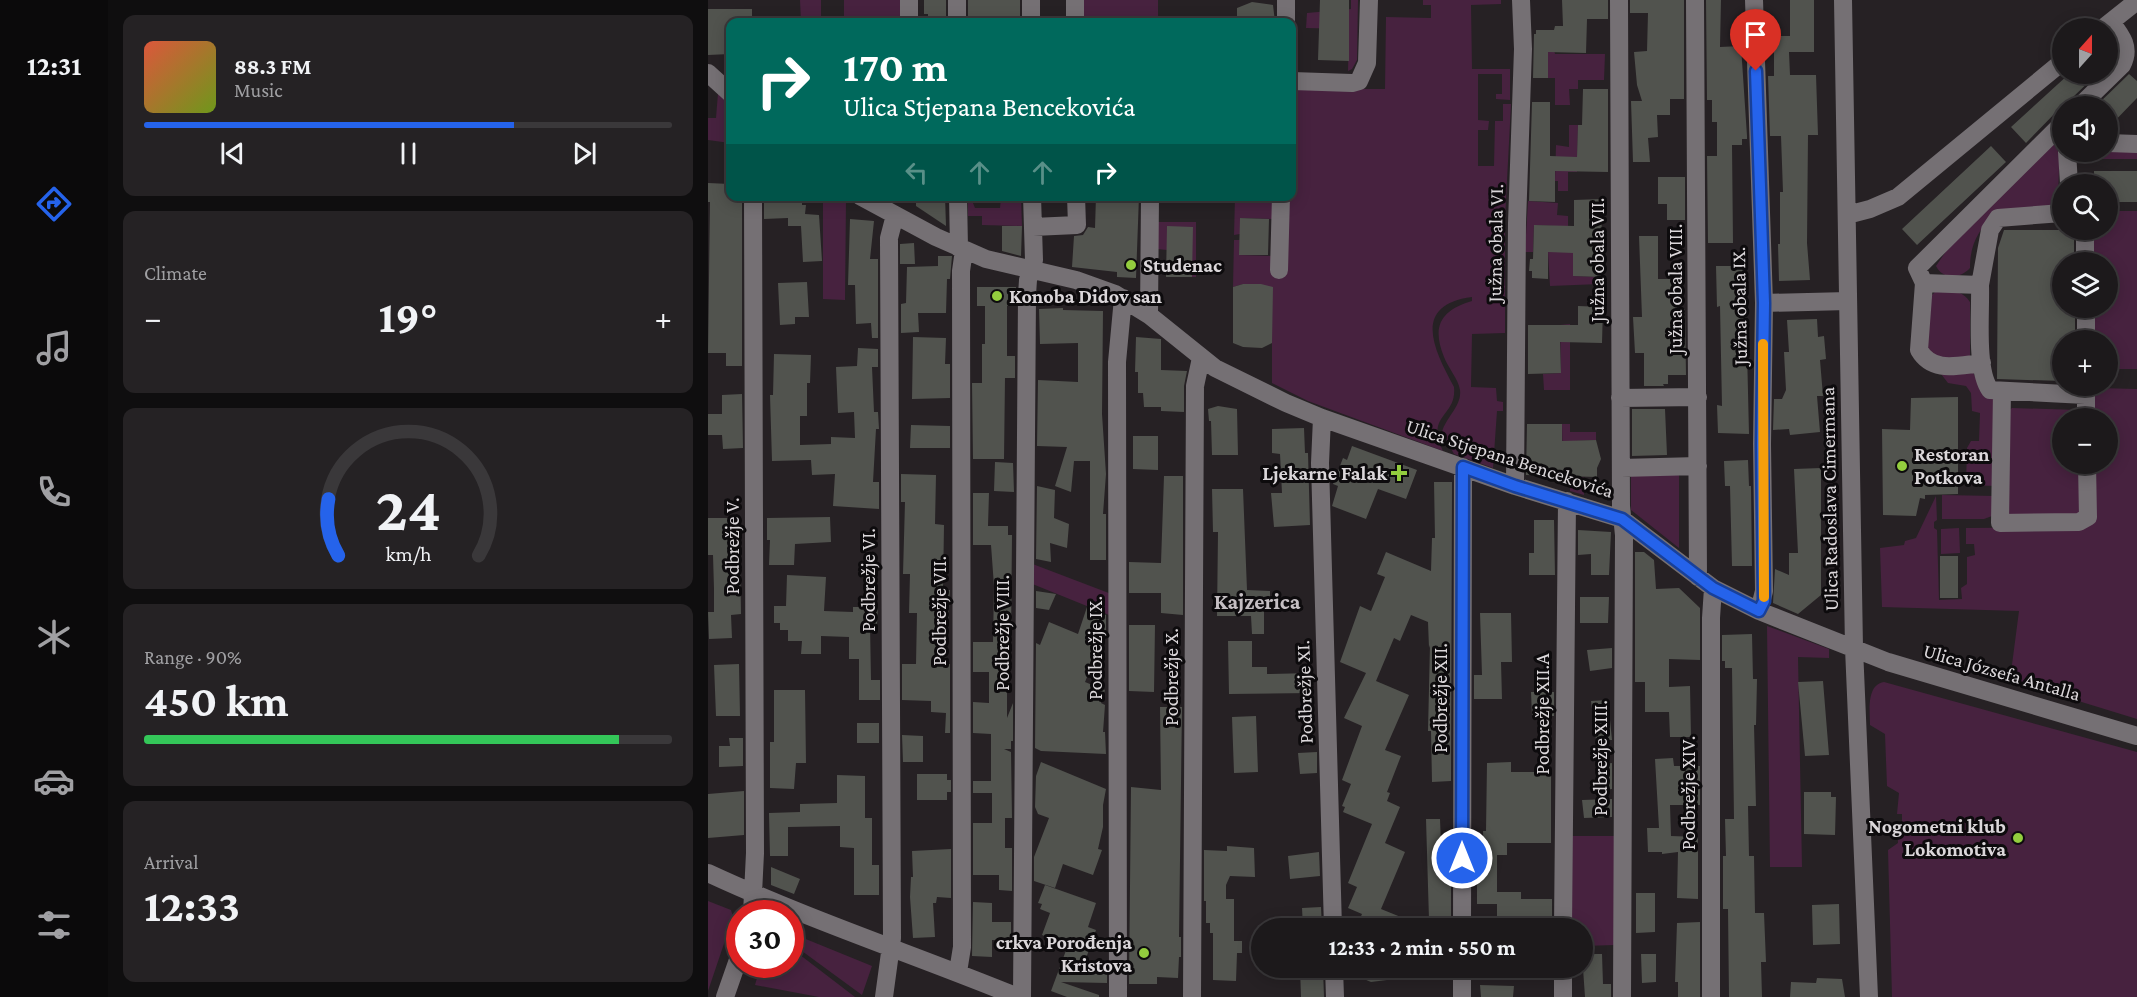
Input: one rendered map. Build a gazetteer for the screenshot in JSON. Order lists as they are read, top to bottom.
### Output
{
  "streets": {
    "street": [
      "Južna obala VI.",
      "Južna obala VII.",
      "Južna obala VIII.",
      "Južna obala IX.",
      "Ulica Stjepana Bencekovića",
      "Ulica Radoslava Cimermana",
      "Podbrežje V.",
      "Podbrežje VI.",
      "Podbrežje VII.",
      "Podbrežje VIII.",
      "Podbrežje IX.",
      "Ulica Józsefa Antalla",
      "Podbrežje X.",
      "Podbrežje XI.",
      "Podbrežje XII.",
      "Podbrežje XII.A",
      "Podbrežje XIII.",
      "Podbrežje XIV."
    ]
  },
  "crossings": [
    ["Južna obala VI.", "Ulica Stjepana Bencekovića"],
    ["Južna obala VII.", "Ulica Stjepana Bencekovića"],
    ["Južna obala VII.", "Podbrežje XIII."],
    ["Južna obala VIII.", "Ulica Stjepana Bencekovića"],
    ["Južna obala IX.", "Ulica Stjepana Bencekovića"],
    ["Ulica Stjepana Bencekovića", "Ulica Radoslava Cimermana"],
    ["Ulica Stjepana Bencekovića", "Podbrežje VI."],
    ["Ulica Stjepana Bencekovića", "Podbrežje VII."],
    ["Ulica Stjepana Bencekovića", "Podbrežje VIII."],
    ["Ulica Stjepana Bencekovića", "Podbrežje IX."],
    ["Ulica Stjepana Bencekovića", "Ulica Józsefa Antalla"],
    ["Ulica Stjepana Bencekovića", "Podbrežje X."],
    ["Ulica Stjepana Bencekovića", "Podbrežje XI."],
    ["Ulica Stjepana Bencekovića", "Podbrežje XII."],
    ["Ulica Stjepana Bencekovića", "Podbrežje XII.A"],
    ["Ulica Stjepana Bencekovića", "Podbrežje XIII."],
    ["Ulica Stjepana Bencekovića", "Podbrežje XIV."],
    ["Ulica Radoslava Cimermana", "Ulica Józsefa Antalla"]
  ],
  "districts": ["Kajzerica"],
  "places": {
    "other": [
      "Studenac",
      "Konoba Didov san",
      "Restoran Potkova",
      "Nogometni klub Lokomotiva",
      "crkva Porođenja Kristova"
    ],
    "health": ["Ljekarne Falak"]
  },
  "north": "top",
  "page": {
    "tabs": "12:31",
    "map_buttons": ["+", "−"],
    "turn": ["170 m", "Ulica Stjepana Bencekovića"],
    "song": ["88.3 FM", "Music"],
    "tile": [
      "Climate",
      ["Range · 90%", "450 km"],
      ["Arrival", "12:33"]
    ],
    "heat": ["−", "19°", "+"],
    "limit": "30",
    "trip": "12:33 · 2 min · 550 m",
    "gauge": ["24", "km/h"]
  }
}
